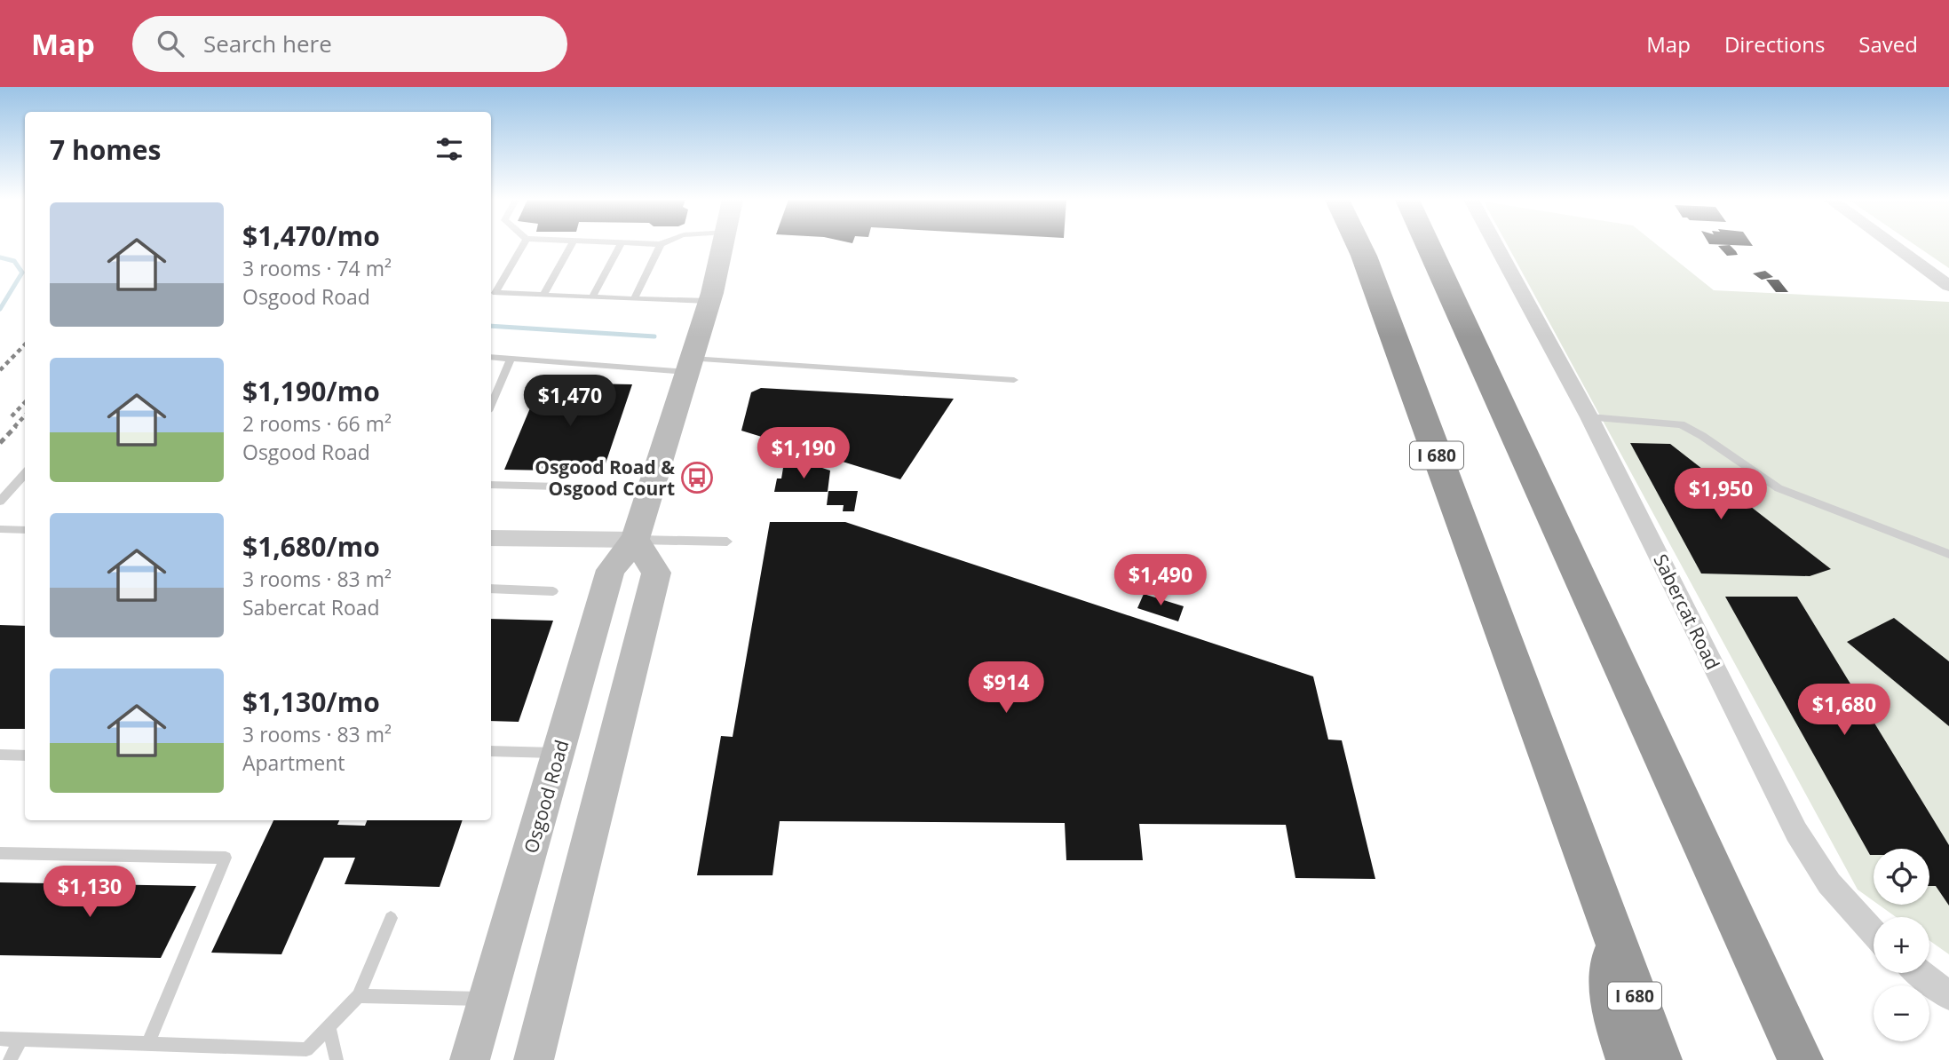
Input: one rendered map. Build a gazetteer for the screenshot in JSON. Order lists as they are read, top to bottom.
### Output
{
  "streets": {
    "highway": ["I 680"],
    "main road": ["Osgood Road"],
    "street": ["Sabercat Road"]
  },
  "places": {
    "bus stop": ["Osgood Road & Osgood Court"]
  },
  "page": {
    "header": "Map",
    "search": "Search here",
    "nav": ["Map", "Directions", "Saved"],
    "heading": "7 homes",
    "list": [
      {
        "name": "$1,470/mo",
        "note": "3 rooms · 74 m² · Osgood Road"
      },
      {
        "name": "$1,190/mo",
        "note": "2 rooms · 66 m² · Osgood Road"
      },
      {
        "name": "$1,680/mo",
        "note": "3 rooms · 83 m² · Sabercat Road"
      },
      {
        "name": "$1,130/mo",
        "note": "3 rooms · 83 m² · Apartment"
      }
    ],
    "price": [
      "$1,470",
      "$1,190",
      "$1,950",
      "$1,490",
      "$914",
      "$1,680",
      "$1,130"
    ],
    "map_buttons": ["+", "−"]
  }
}
